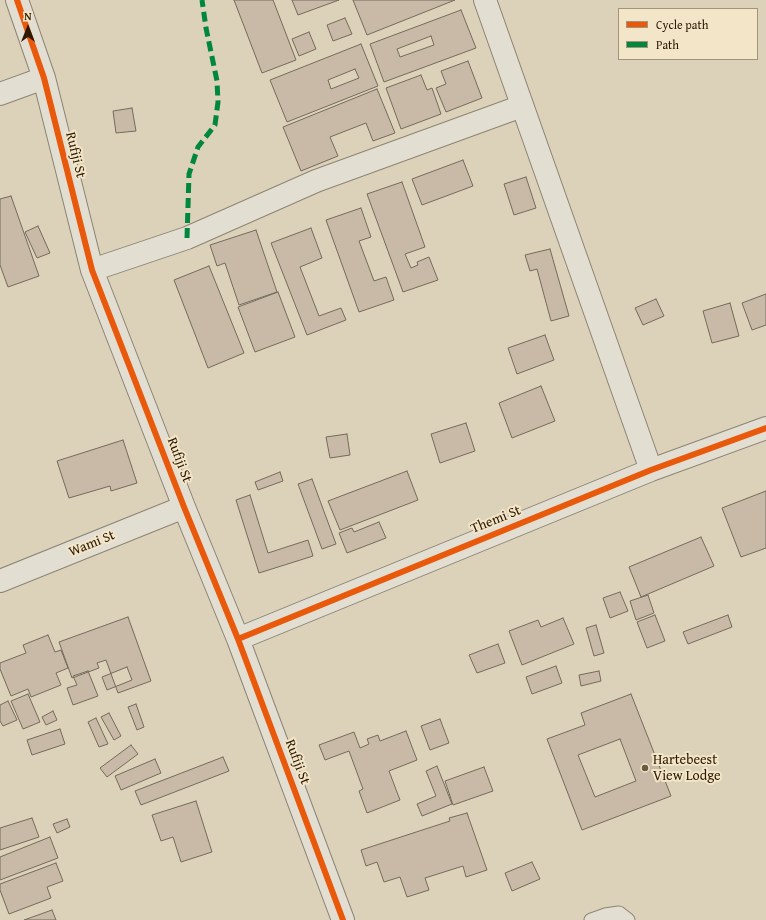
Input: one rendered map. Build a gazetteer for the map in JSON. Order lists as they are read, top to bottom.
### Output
{
  "streets": {
    "street": ["Rufiji St", "Themi St", "Wami St"]
  },
  "crossings": [
    ["Rufiji St", "Themi St"],
    ["Rufiji St", "Wami St"]
  ],
  "places": ["Hartebeest View Lodge"],
  "legend": ["Cycle path", "Path"],
  "north": "top"
}
